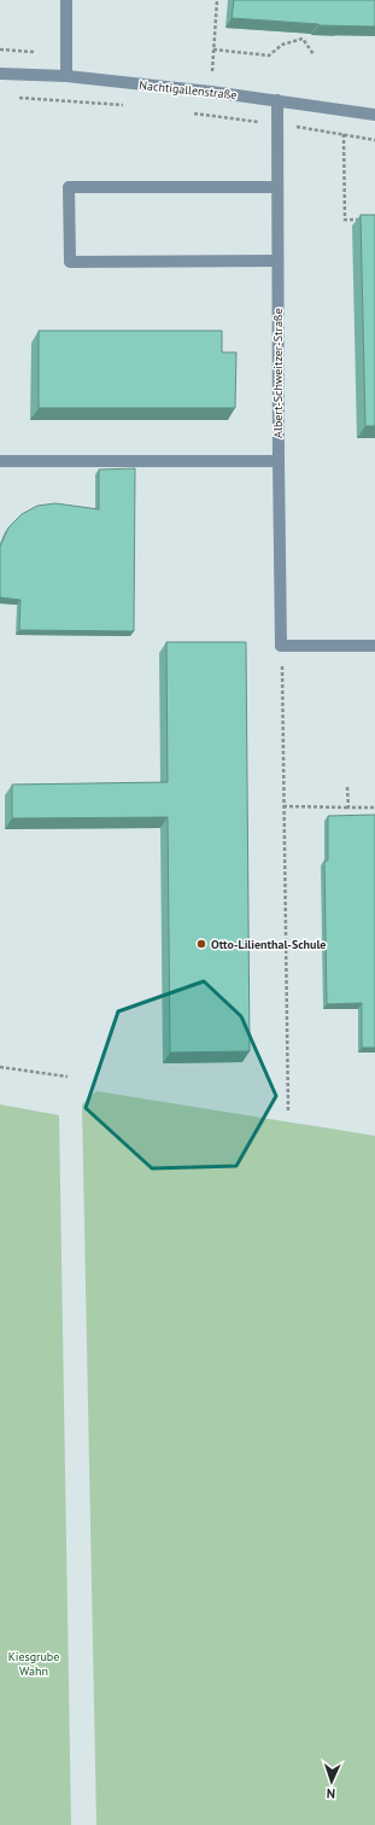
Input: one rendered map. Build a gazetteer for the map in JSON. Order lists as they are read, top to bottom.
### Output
{
  "streets": {
    "street": ["Nachtigallenstraße", "Albert-Schweitzer-Straße"]
  },
  "crossings": [
    ["Nachtigallenstraße", "Albert-Schweitzer-Straße"]
  ],
  "parks": ["Kiesgrube Wahn"],
  "places": ["Otto-Lilienthal-Schule"],
  "north": "bottom"
}
